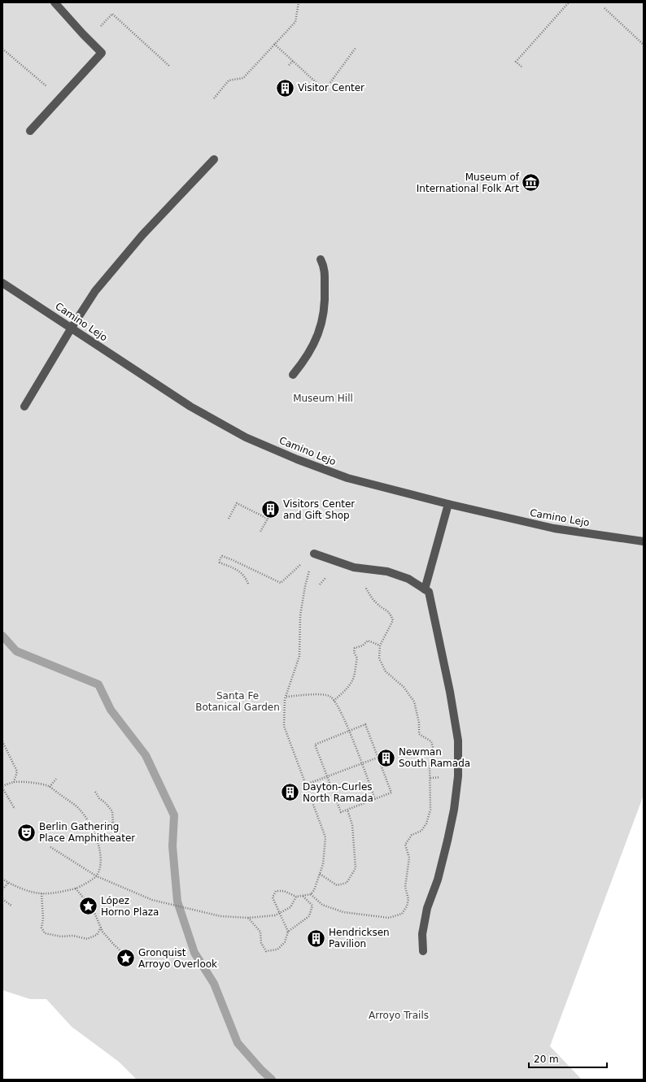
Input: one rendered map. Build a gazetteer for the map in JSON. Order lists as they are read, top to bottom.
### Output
{
  "streets": {
    "street": ["Camino Lejo"]
  },
  "parks": ["Museum Hill", "Santa Fe Botanical Garden", "Arroyo Trails"],
  "places": {
    "building": [
      "Visitor Center",
      "Visitors Center and Gift Shop",
      "Newman South Ramada",
      "Dayton-Curles North Ramada",
      "Hendricksen Pavilion"
    ],
    "museum": ["Museum of International Folk Art"],
    "theatre": ["Berlin Gathering Place Amphitheater"],
    "place": ["López Horno Plaza", "Gronquist Arroyo Overlook"]
  },
  "scale_bar": "20 m"
}
